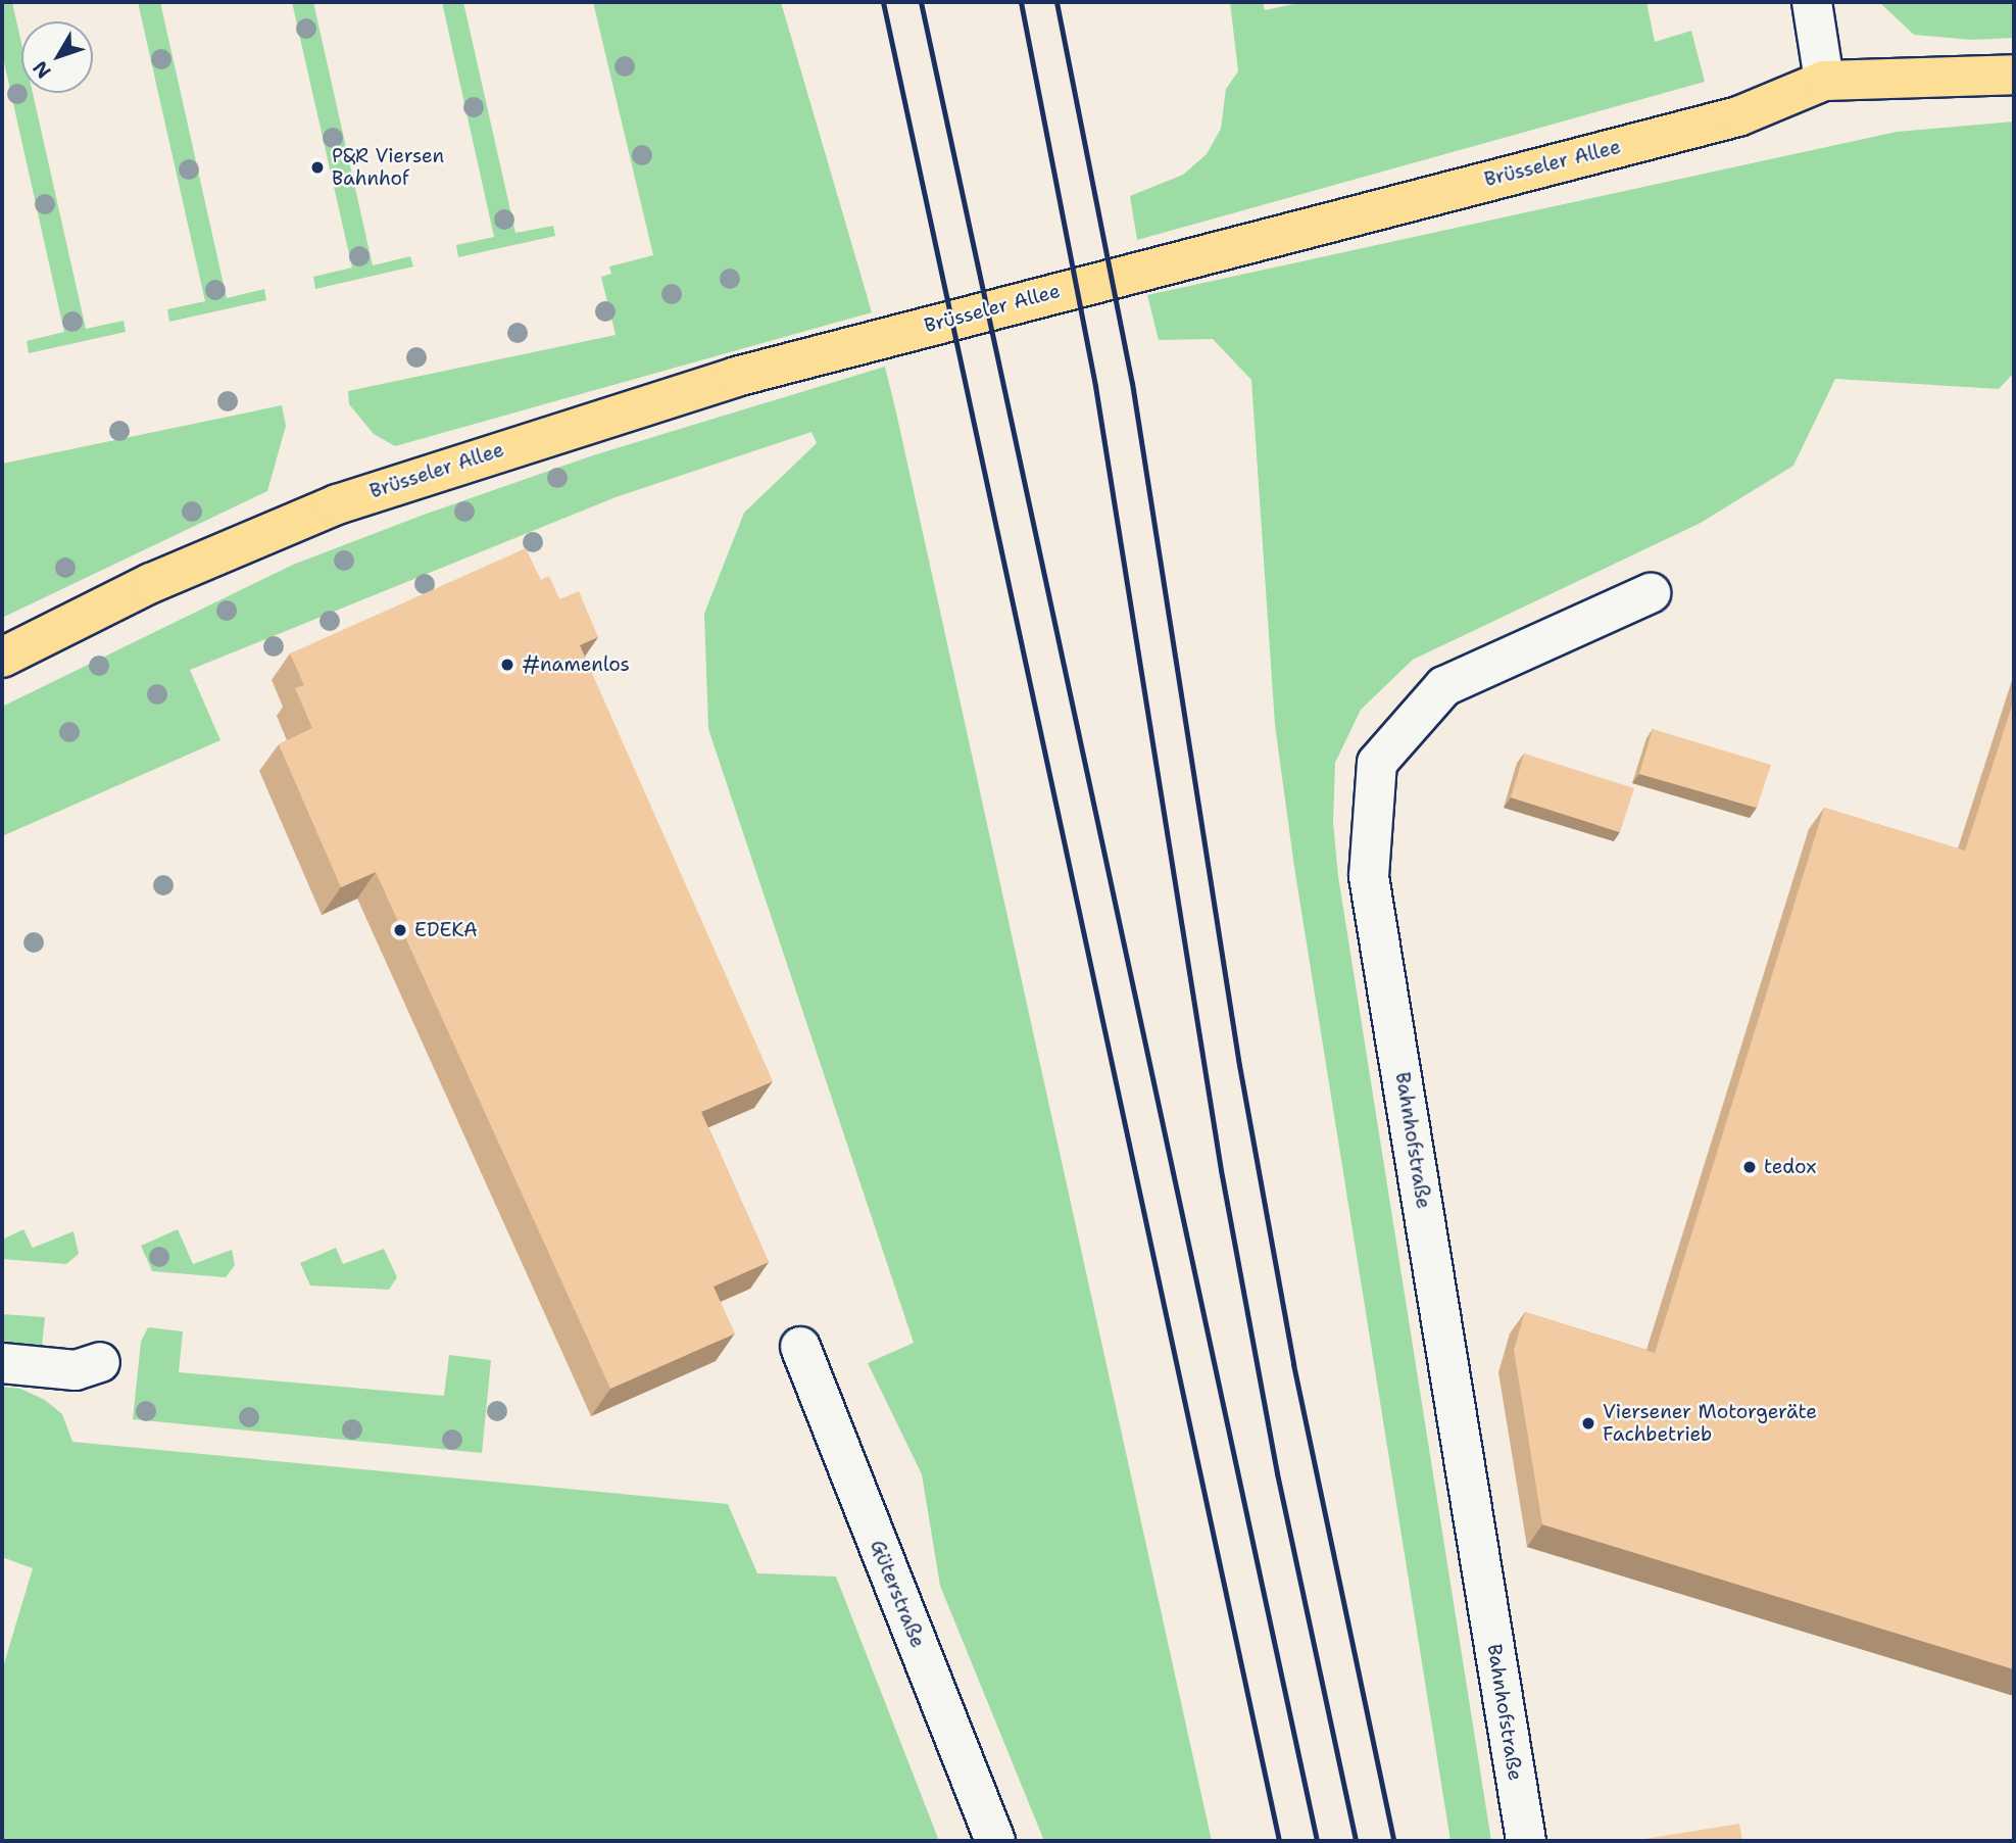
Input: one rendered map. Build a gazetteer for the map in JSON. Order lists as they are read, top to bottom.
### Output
{
  "streets": {
    "main road": ["Brüsseler Allee"],
    "street": ["Bahnhofstraße", "Güterstraße"]
  },
  "places": [
    "P&R Viersen Bahnhof",
    "#namenlos",
    "EDEKA",
    "tedox",
    "Viersener Motorgeräte Fachbetrieb"
  ],
  "north": "bottom left"
}
